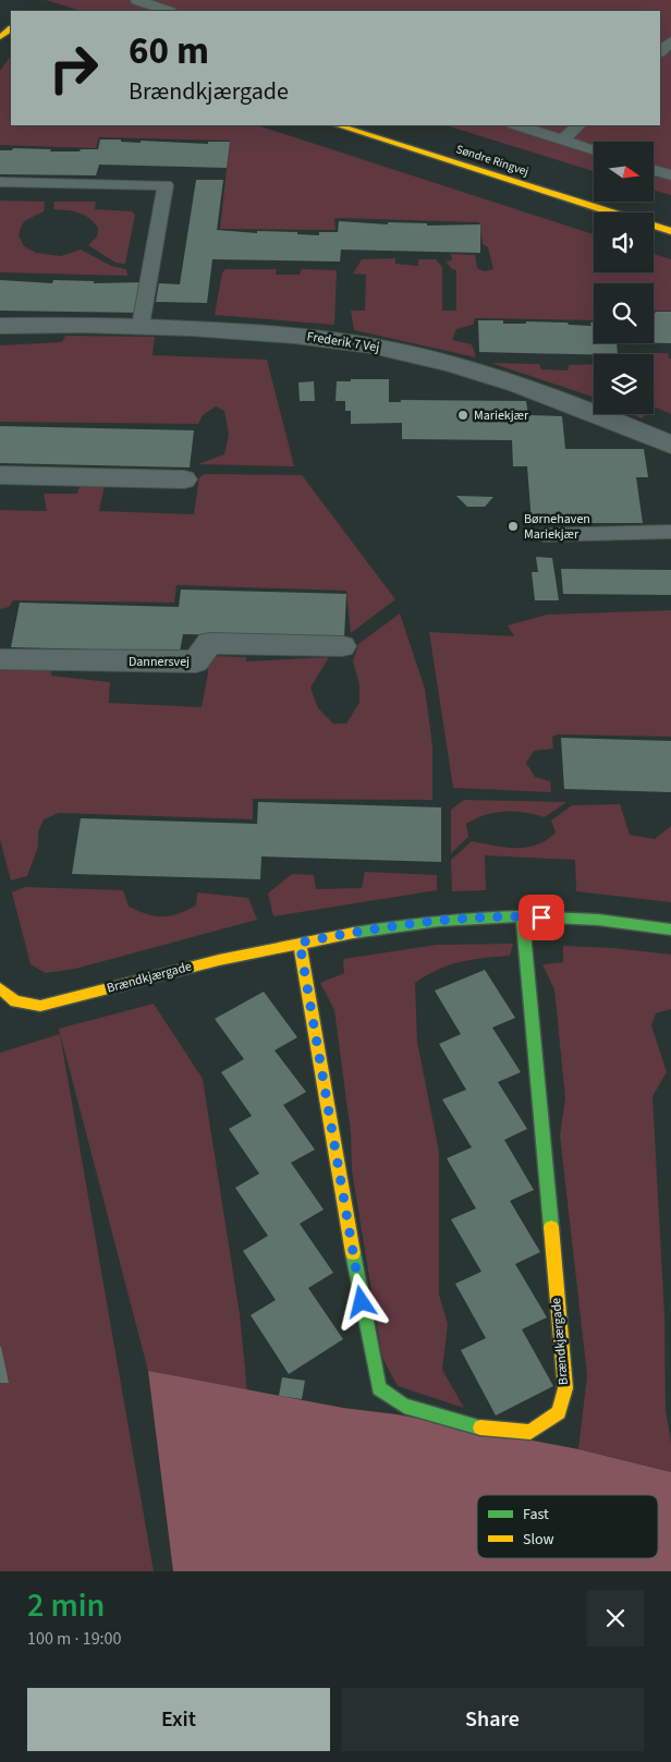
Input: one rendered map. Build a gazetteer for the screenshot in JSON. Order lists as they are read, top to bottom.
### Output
{
  "streets": {
    "street": [
      "Søndre Ringvej",
      "Frederik 7 Vej",
      "Dannersvej",
      "Brændkjærgade"
    ]
  },
  "places": ["Mariekjær", "Børnehaven Mariekjær"],
  "legend": ["Fast", "Slow"],
  "north": "right",
  "page": {
    "turn": ["60 m", "Brændkjærgade"],
    "heading": ["2 min", "100 m · 19:00"],
    "buttons": ["Exit", "Share"]
  }
}
